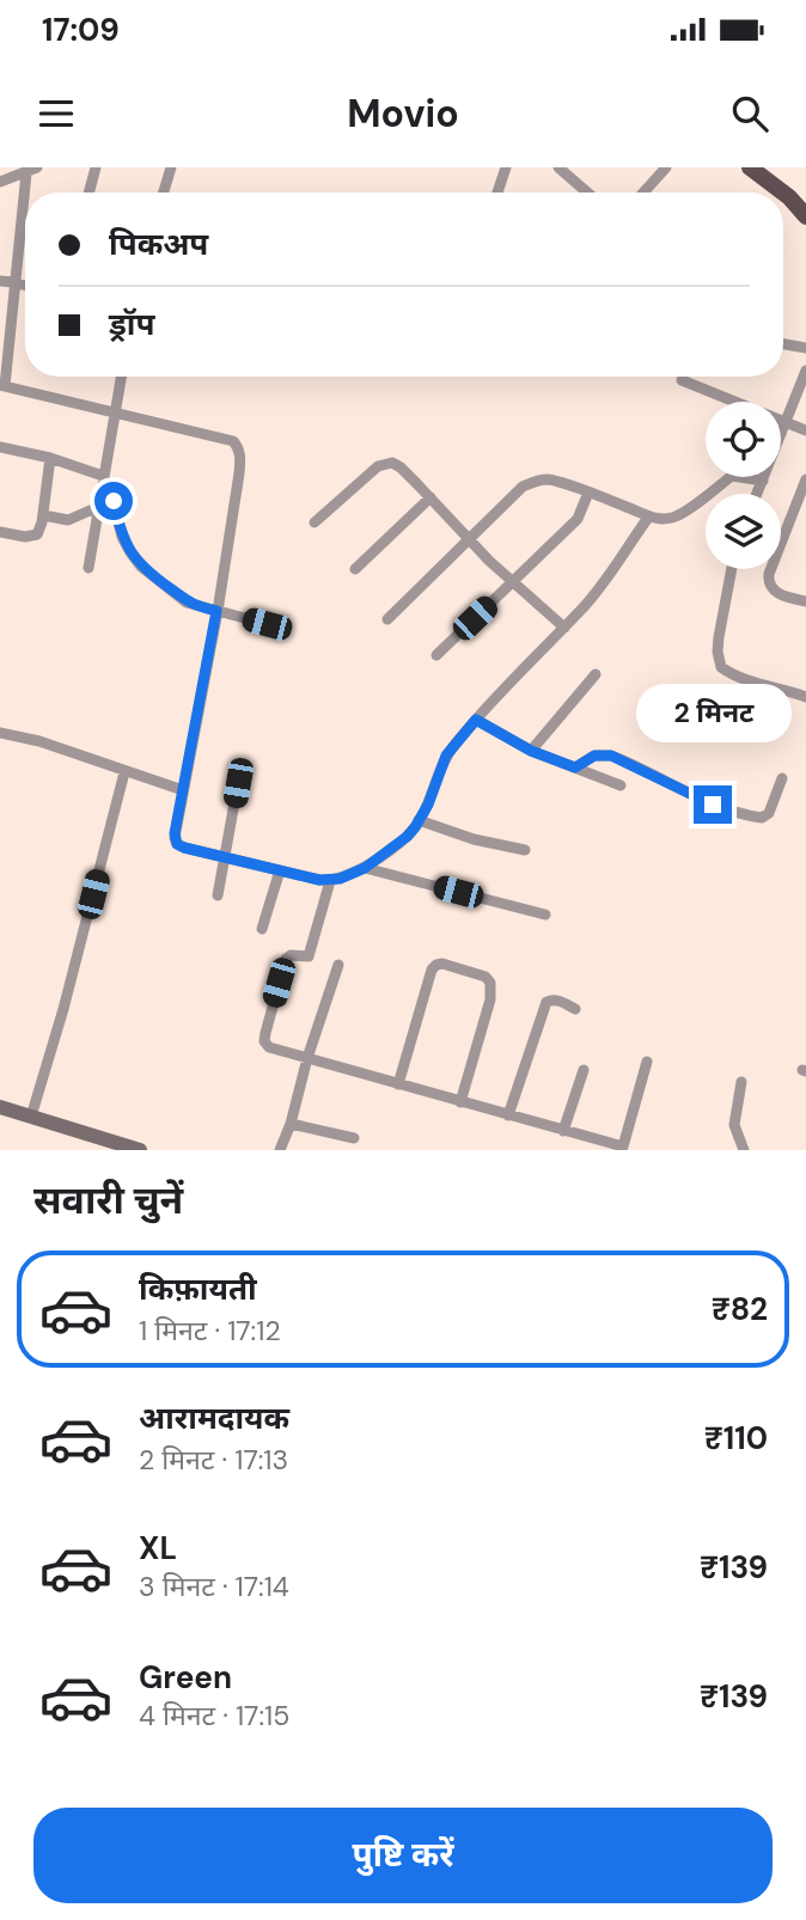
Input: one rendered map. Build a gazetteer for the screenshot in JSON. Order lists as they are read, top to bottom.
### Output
{
  "page": {
    "status": "17:09",
    "header": "Movio",
    "banner": ["पिकअप", "ड्रॉप"],
    "bubble": "2 मिनट",
    "heading": "सवारी चुनें",
    "list": [
      {
        "name": "किफ़ायती",
        "note": "1 मिनट · 17:12",
        "value": "₹82"
      },
      {
        "name": "आरामदायक",
        "note": "2 मिनट · 17:13",
        "value": "₹110"
      },
      {
        "name": "XL",
        "note": "3 मिनट · 17:14",
        "value": "₹139"
      },
      {
        "name": "Green",
        "note": "4 मिनट · 17:15",
        "value": "₹139"
      }
    ],
    "buttons": "पुष्टि करें"
  }
}
